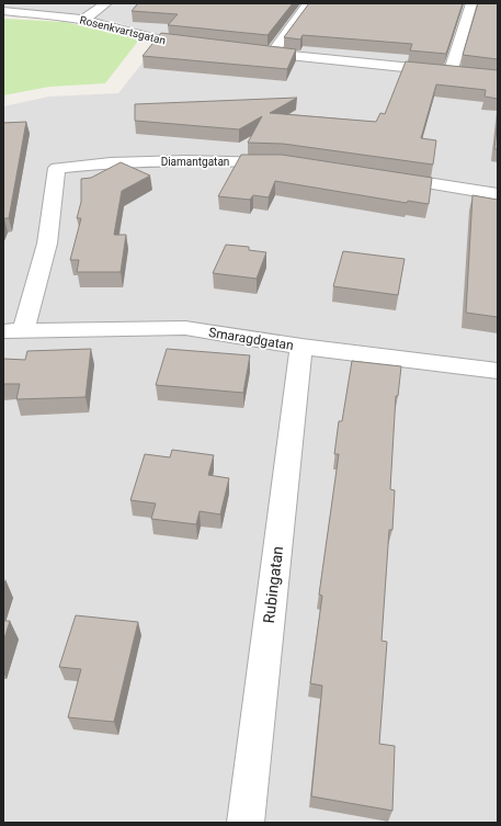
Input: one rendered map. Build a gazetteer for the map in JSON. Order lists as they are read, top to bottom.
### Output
{
  "streets": {
    "street": [
      "Rosenkvartsgatan",
      "Diamantgatan",
      "Smaragdgatan",
      "Rubingatan"
    ]
  },
  "crossings": [
    ["Diamantgatan", "Smaragdgatan"],
    ["Smaragdgatan", "Rubingatan"]
  ]
}
